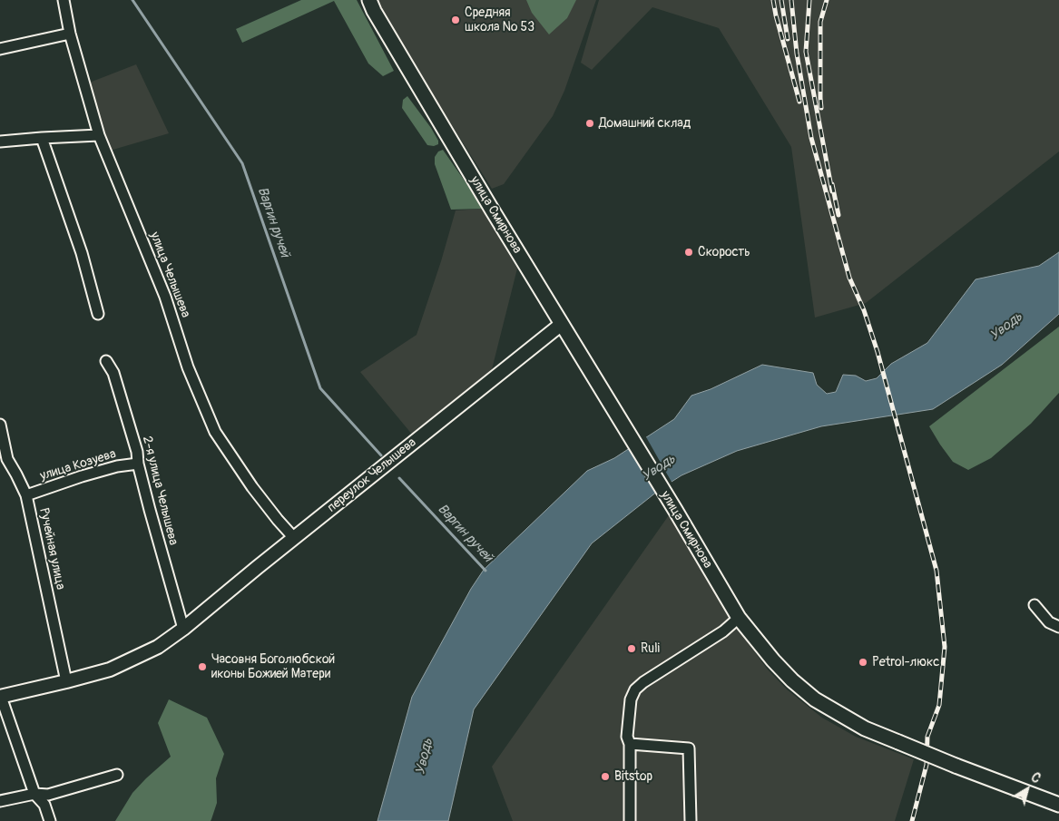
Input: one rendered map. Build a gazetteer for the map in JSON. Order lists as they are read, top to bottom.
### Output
{
  "streets": {
    "main road": ["улица Смирнова"],
    "street": [
      "улица Челышева",
      "улица Козуева",
      "переулок Челышева",
      "2-я улица Челышева",
      "Ручейная улица"
    ]
  },
  "crossings": [
    ["улица Смирнова", "переулок Челышева"],
    ["улица Челышева", "переулок Челышева"],
    ["улица Козуева", "2-я улица Челышева"],
    ["улица Козуева", "Ручейная улица"],
    ["переулок Челышева", "2-я улица Челышева"],
    ["переулок Челышева", "Ручейная улица"]
  ],
  "water": ["Варгин ручей", "Уводь"],
  "places": [
    "Средняя школа № 53",
    "Домашний склад",
    "Скорость",
    "Ruli",
    "Petrol-люкс",
    "Часовня Боголюбской иконы Божией Матери",
    "Bitstop"
  ],
  "north": "top right"
}
